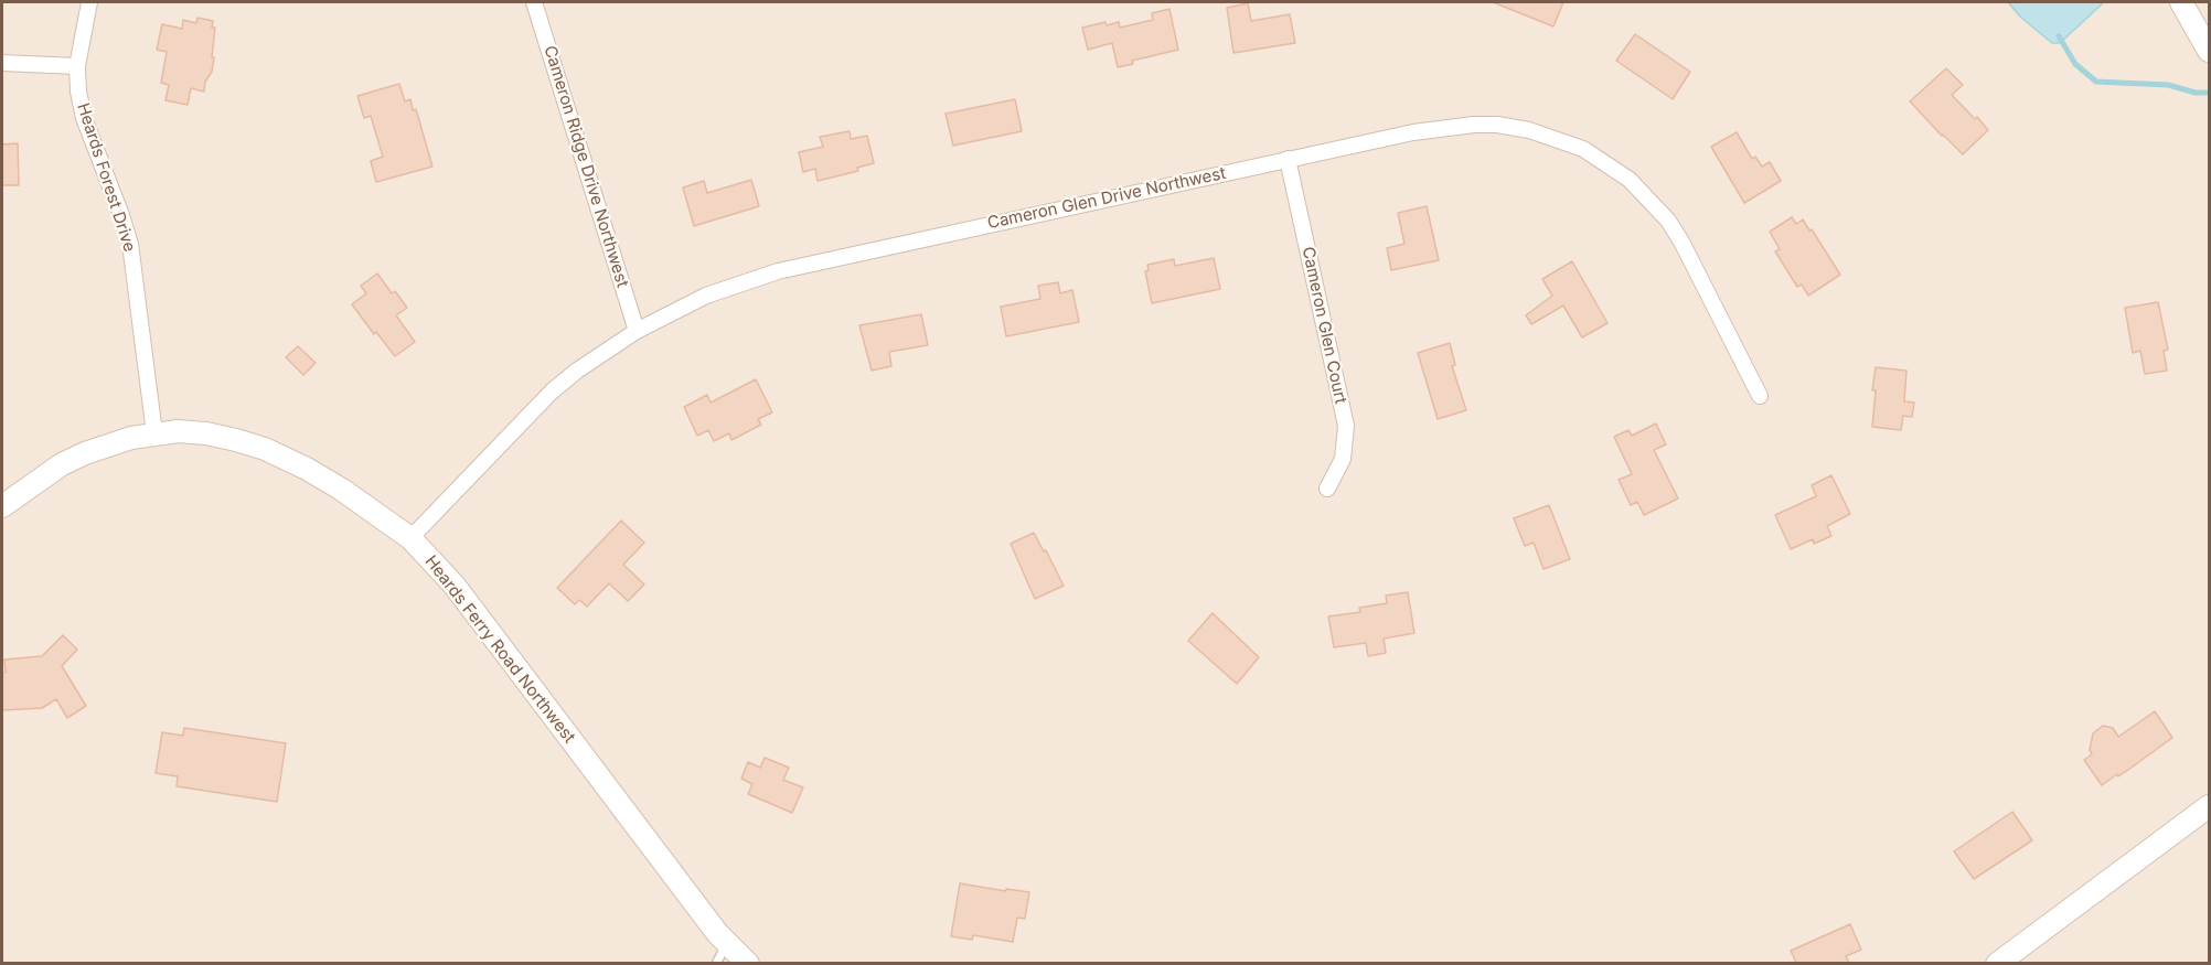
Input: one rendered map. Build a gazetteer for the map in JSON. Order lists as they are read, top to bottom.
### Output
{
  "streets": {
    "street": [
      "Cameron Ridge Drive Northwest",
      "Heards Forest Drive",
      "Cameron Glen Drive Northwest",
      "Cameron Glen Court",
      "Heards Ferry Road Northwest"
    ]
  },
  "crossings": [
    ["Cameron Ridge Drive Northwest", "Cameron Glen Drive Northwest"],
    ["Heards Forest Drive", "Heards Ferry Road Northwest"],
    ["Cameron Glen Drive Northwest", "Cameron Glen Court"],
    ["Cameron Glen Drive Northwest", "Heards Ferry Road Northwest"]
  ]
}
